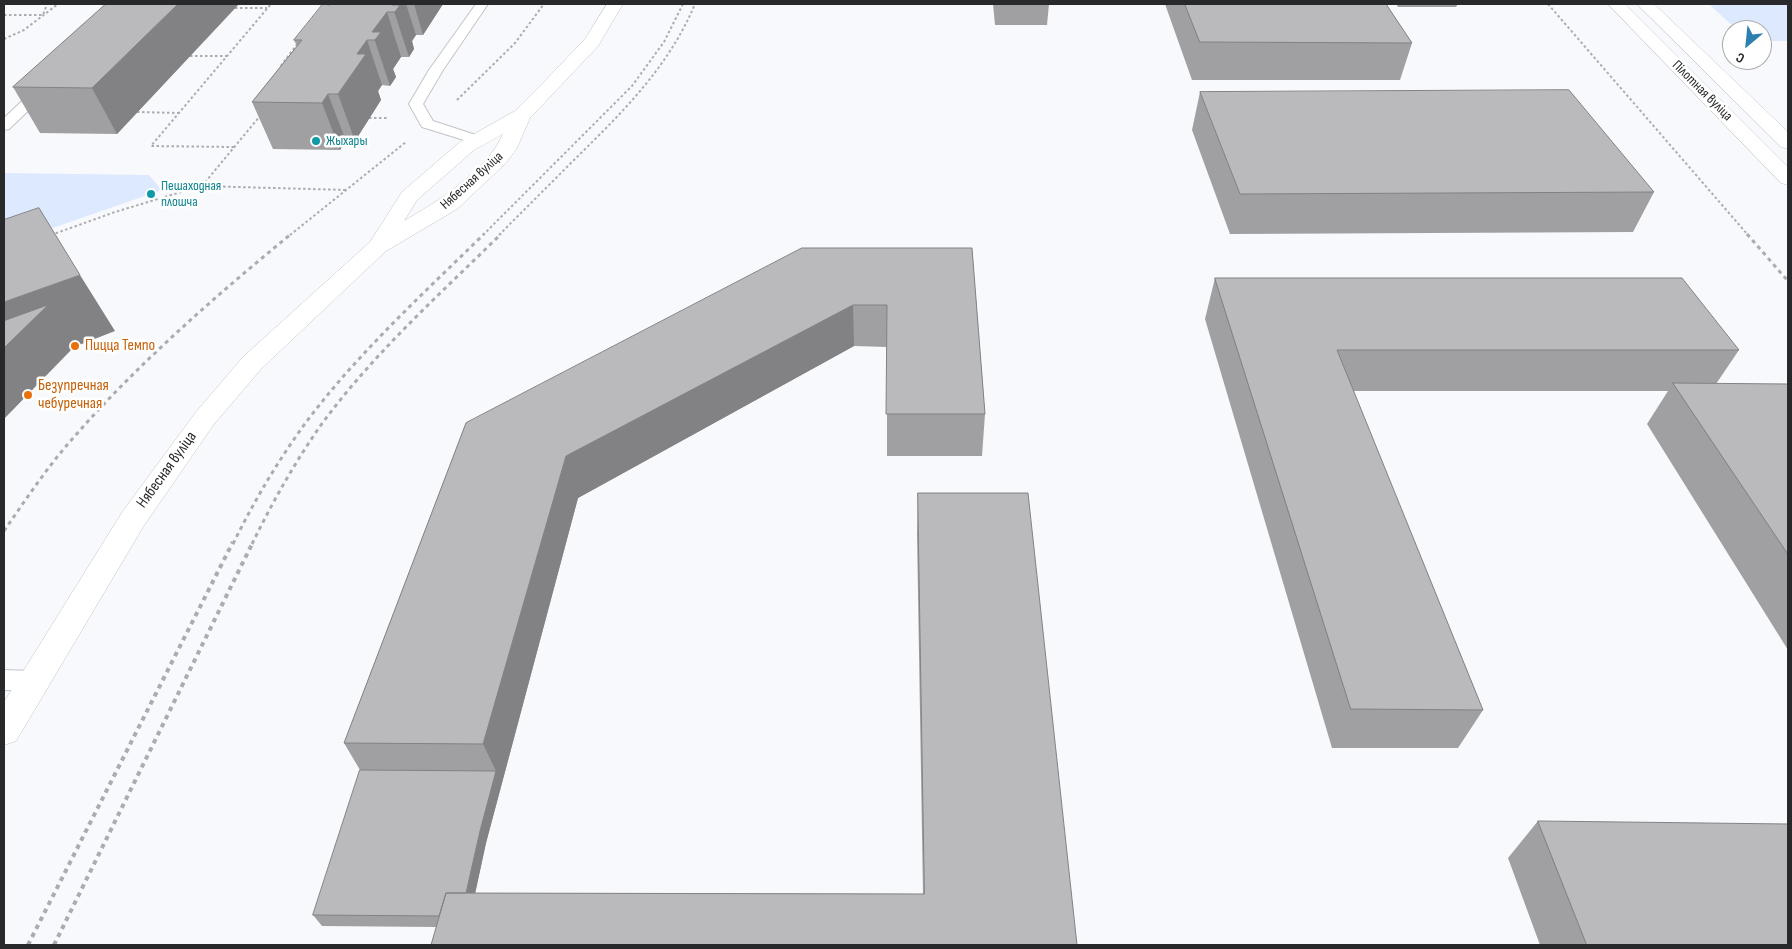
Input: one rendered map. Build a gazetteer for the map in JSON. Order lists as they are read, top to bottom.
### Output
{
  "streets": {
    "street": ["Пілотная вуліца", "Нябесная вуліца"]
  },
  "places": [
    "Жыхары",
    "Пешаходная плошча",
    "Пицца Темпо",
    "Безупречная чебуречная"
  ],
  "north": "bottom left"
}
